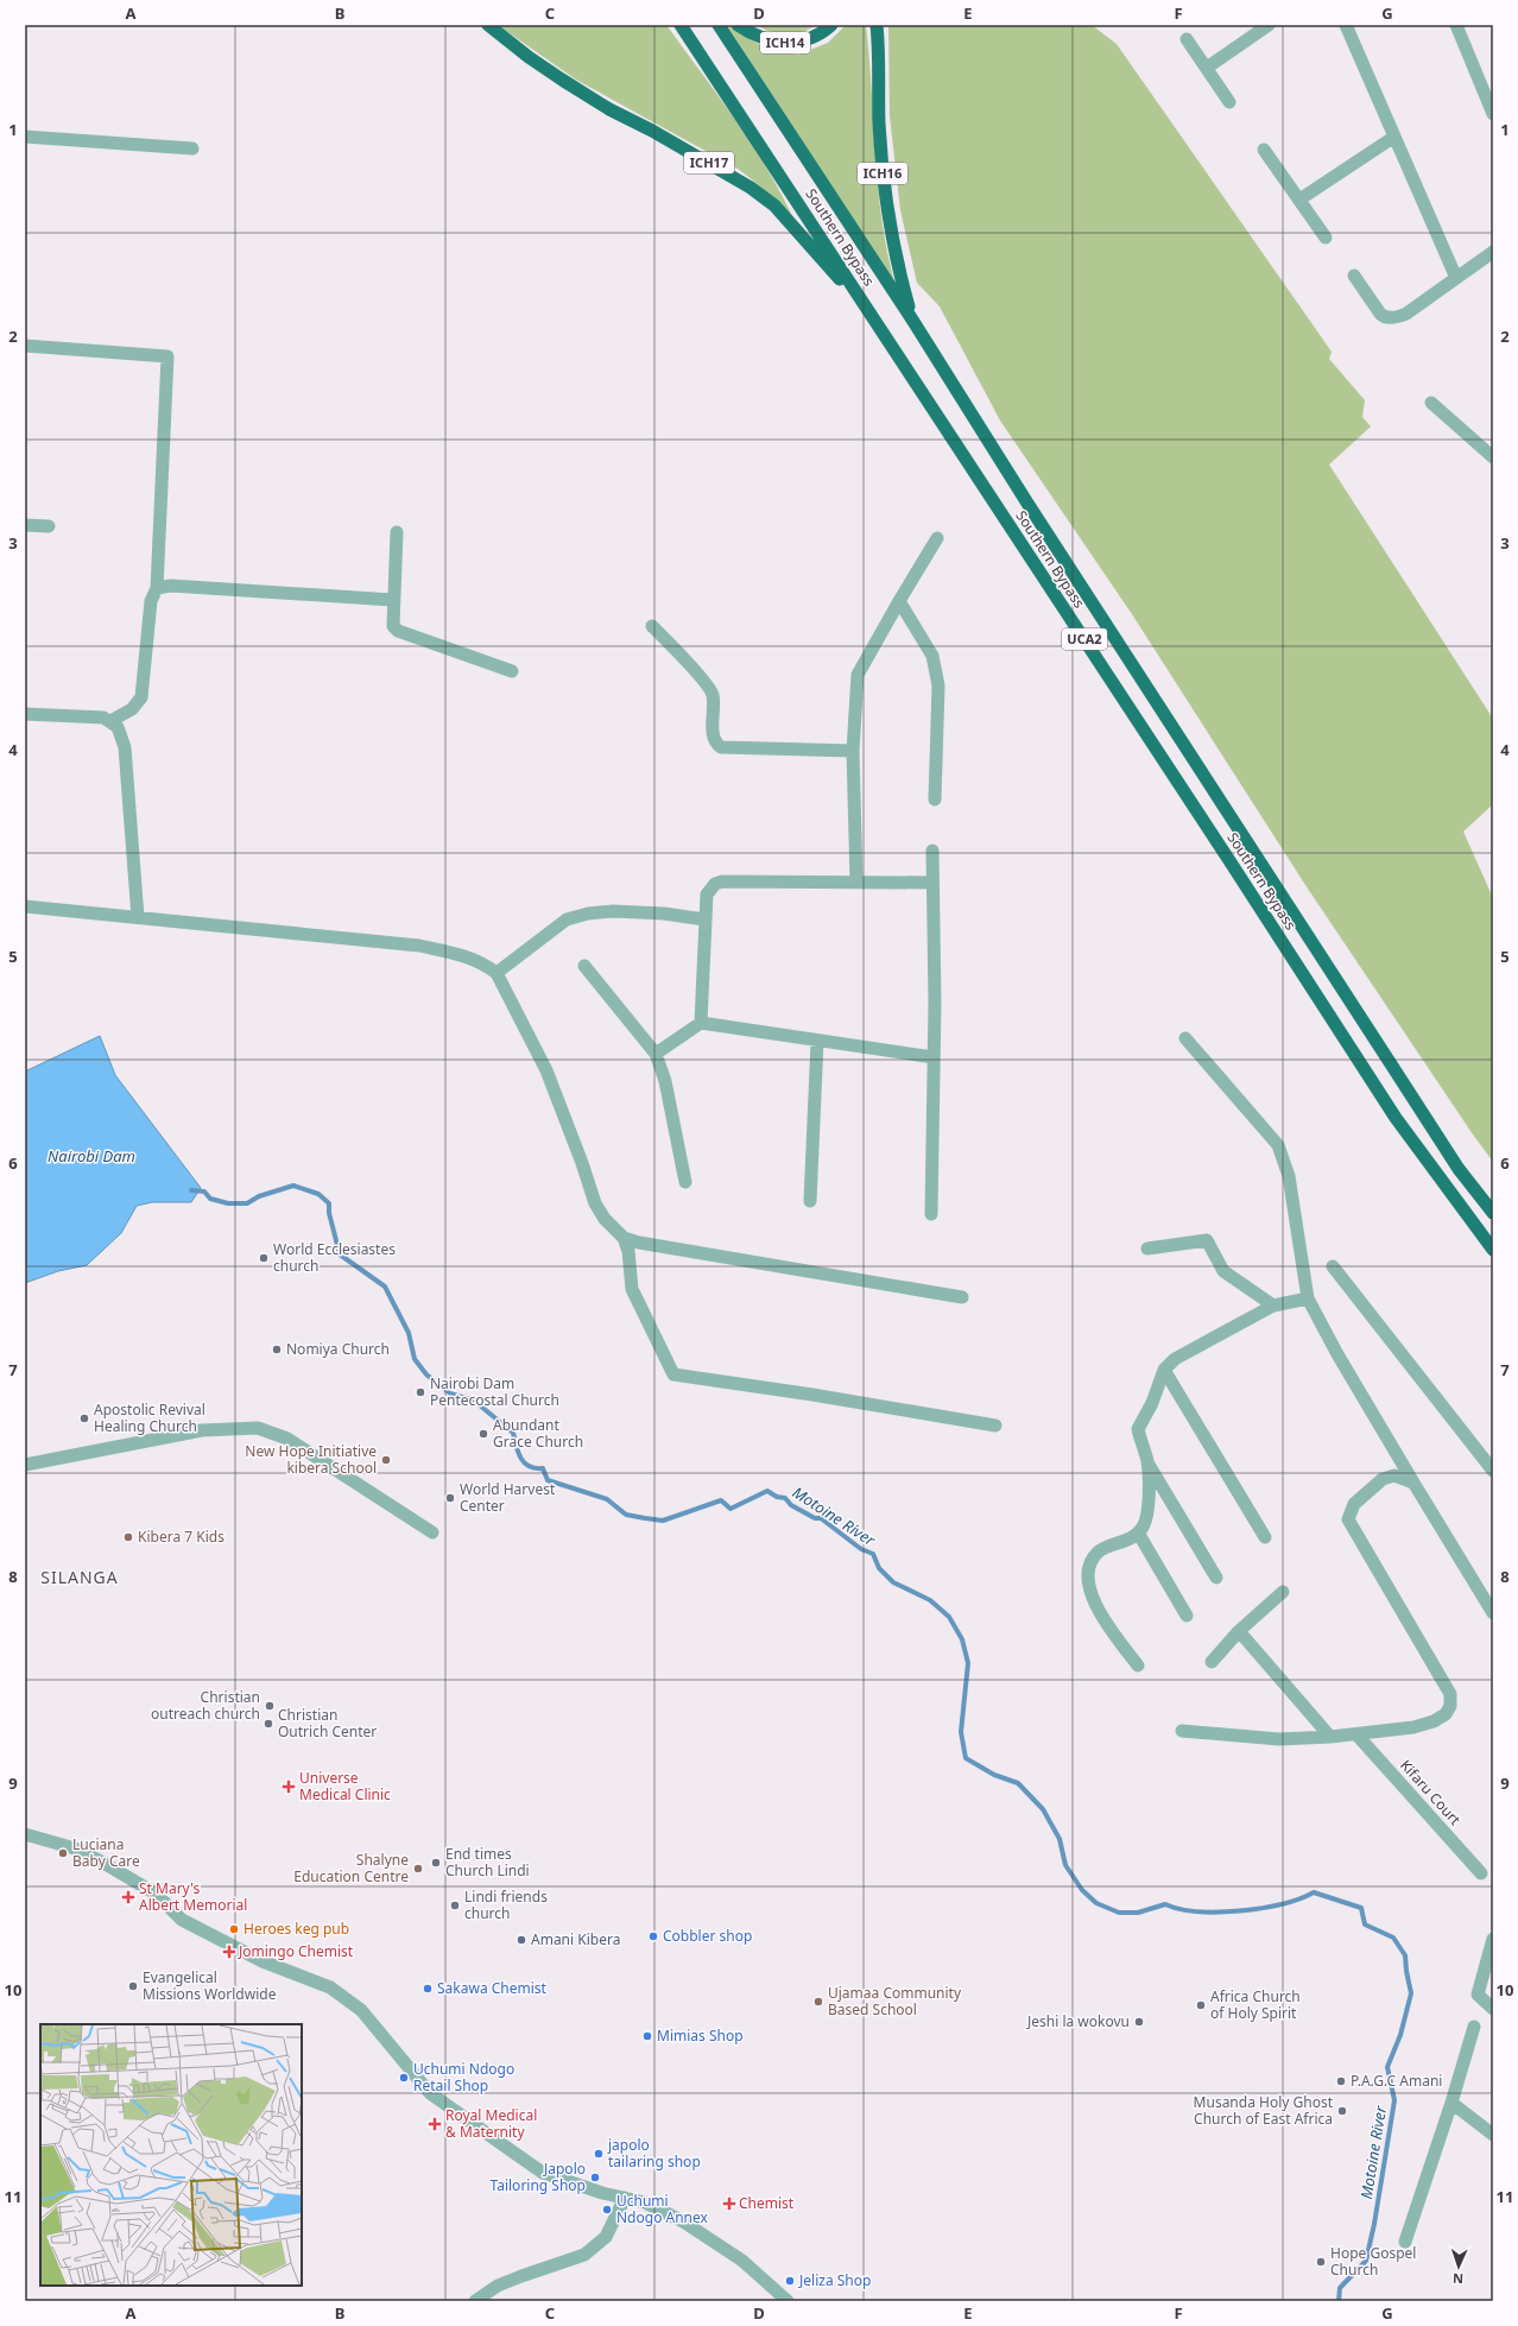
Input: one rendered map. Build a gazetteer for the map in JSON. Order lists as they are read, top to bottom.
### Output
{
  "streets": {
    "highway": [
      "ICH14",
      "ICH17",
      "ICH16",
      "Southern Bypass",
      "UCA2"
    ],
    "street": ["Kifaru Court"]
  },
  "crossings": [
    ["ICH17", "Southern Bypass"],
    ["ICH16", "Southern Bypass"]
  ],
  "districts": ["SILANGA"],
  "water": ["Nairobi Dam", "Motoine River"],
  "places": {
    "other": [
      "World Ecclesiastes church",
      "Nomiya Church",
      "Nairobi Dam Pentecostal Church",
      "Apostolic Revival Healing Church",
      "Abundant Grace Church",
      "New Hope Initiative kibera School",
      "World Harvest Center",
      "Kibera 7 Kids",
      "Christian outreach church",
      "Christian Outrich Center",
      "Luciana Baby Care",
      "End times Church Lindi",
      "Shalyne Education Centre",
      "Lindi friends church",
      "Heroes keg pub",
      "Cobbler shop",
      "Amani Kibera",
      "Evangelical Missions Worldwide",
      "Sakawa Chemist",
      "Ujamaa Community Based School",
      "Africa Church of Holy Spirit",
      "Jeshi la wokovu",
      "Mimias Shop",
      "Uchumi Ndogo Retail Shop",
      "P.A.G.C Amani",
      "Musanda Holy Ghost Church of East Africa",
      "japolo tailaring shop",
      "Japolo Tailoring Shop",
      "Uchumi Ndogo Annex",
      "Hope Gospel Church",
      "Jeliza Shop"
    ],
    "health": [
      "Universe Medical Clinic",
      "St Mary's Albert Memorial",
      "Jomingo Chemist",
      "Royal Medical & Maternity",
      "Chemist"
    ]
  },
  "north": "bottom",
  "grid": {
    "columns": [
      "A",
      "B",
      "C",
      "D",
      "E",
      "F",
      "G"
    ],
    "rows": [
      "1",
      "2",
      "3",
      "4",
      "5",
      "6",
      "7",
      "8",
      "9",
      "10",
      "11"
    ]
  }
}
